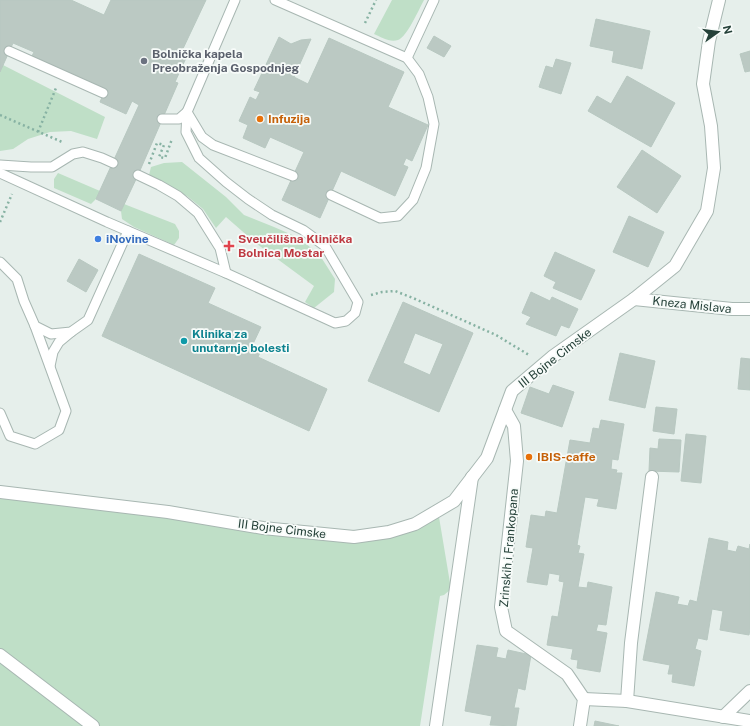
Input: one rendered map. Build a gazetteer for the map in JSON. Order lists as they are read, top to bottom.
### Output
{
  "streets": {
    "street": ["Kneza Mislava", "III Bojne Cimske", "Zrinskih i Frankopana"]
  },
  "crossings": [
    ["Kneza Mislava", "III Bojne Cimske"],
    ["III Bojne Cimske", "Zrinskih i Frankopana"]
  ],
  "places": {
    "other": [
      "Bolnička kapela Preobraženja Gospodnjeg",
      "Infuzija",
      "iNovine",
      "Klinika za unutarnje bolesti",
      "IBIS-caffe"
    ],
    "health": ["Sveučilišna Klinička Bolnica Mostar"]
  },
  "north": "right"
}
